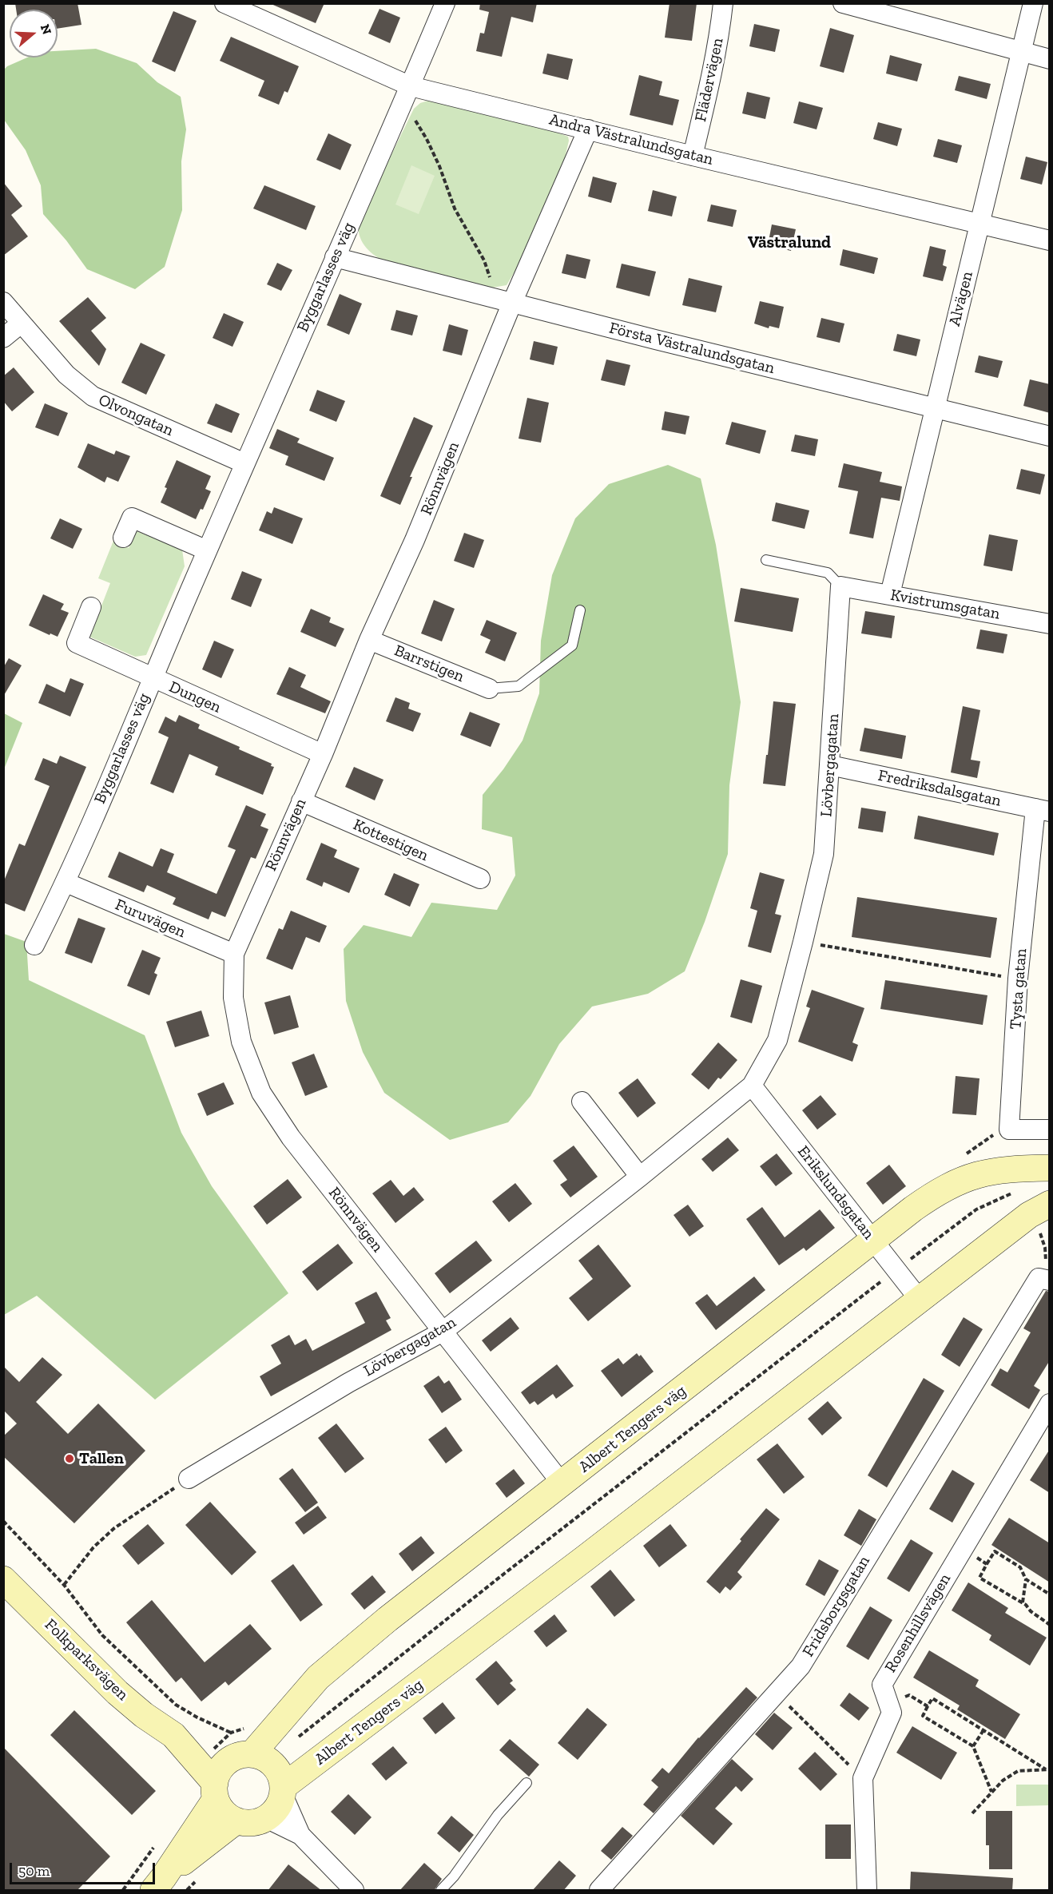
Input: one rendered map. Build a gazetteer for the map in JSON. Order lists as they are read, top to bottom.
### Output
{
  "streets": {
    "main road": ["Albert Tengers väg", "Folkparksvägen"],
    "street": [
      "Flädervägen",
      "Andra Västralundsgatan",
      "Byggarlasses väg",
      "Alvägen",
      "Första Västralundsgatan",
      "Olvongatan",
      "Rönnvägen",
      "Kvistrumsgatan",
      "Barrstigen",
      "Dungen",
      "Lövbergagatan",
      "Fredriksdalsgatan",
      "Kottestigen",
      "Furuvägen",
      "Tysta gatan",
      "Erikslundsgatan",
      "Fridsborgsgatan",
      "Rosenhillsvägen"
    ]
  },
  "crossings": [
    ["Flädervägen", "Andra Västralundsgatan"],
    ["Andra Västralundsgatan", "Byggarlasses väg"],
    ["Andra Västralundsgatan", "Alvägen"],
    ["Andra Västralundsgatan", "Rönnvägen"],
    ["Byggarlasses väg", "Första Västralundsgatan"],
    ["Byggarlasses väg", "Olvongatan"],
    ["Byggarlasses väg", "Dungen"],
    ["Byggarlasses väg", "Furuvägen"],
    ["Alvägen", "Första Västralundsgatan"],
    ["Alvägen", "Kvistrumsgatan"],
    ["Första Västralundsgatan", "Rönnvägen"],
    ["Rönnvägen", "Barrstigen"],
    ["Rönnvägen", "Dungen"],
    ["Rönnvägen", "Lövbergagatan"],
    ["Rönnvägen", "Kottestigen"],
    ["Rönnvägen", "Furuvägen"],
    ["Rönnvägen", "Albert Tengers väg"],
    ["Kvistrumsgatan", "Lövbergagatan"],
    ["Lövbergagatan", "Fredriksdalsgatan"],
    ["Lövbergagatan", "Erikslundsgatan"],
    ["Fredriksdalsgatan", "Tysta gatan"],
    ["Erikslundsgatan", "Albert Tengers väg"],
    ["Albert Tengers väg", "Folkparksvägen"]
  ],
  "districts": ["Västralund"],
  "places": ["Tallen"],
  "scale_bar": "50 m",
  "north": "right"
}
